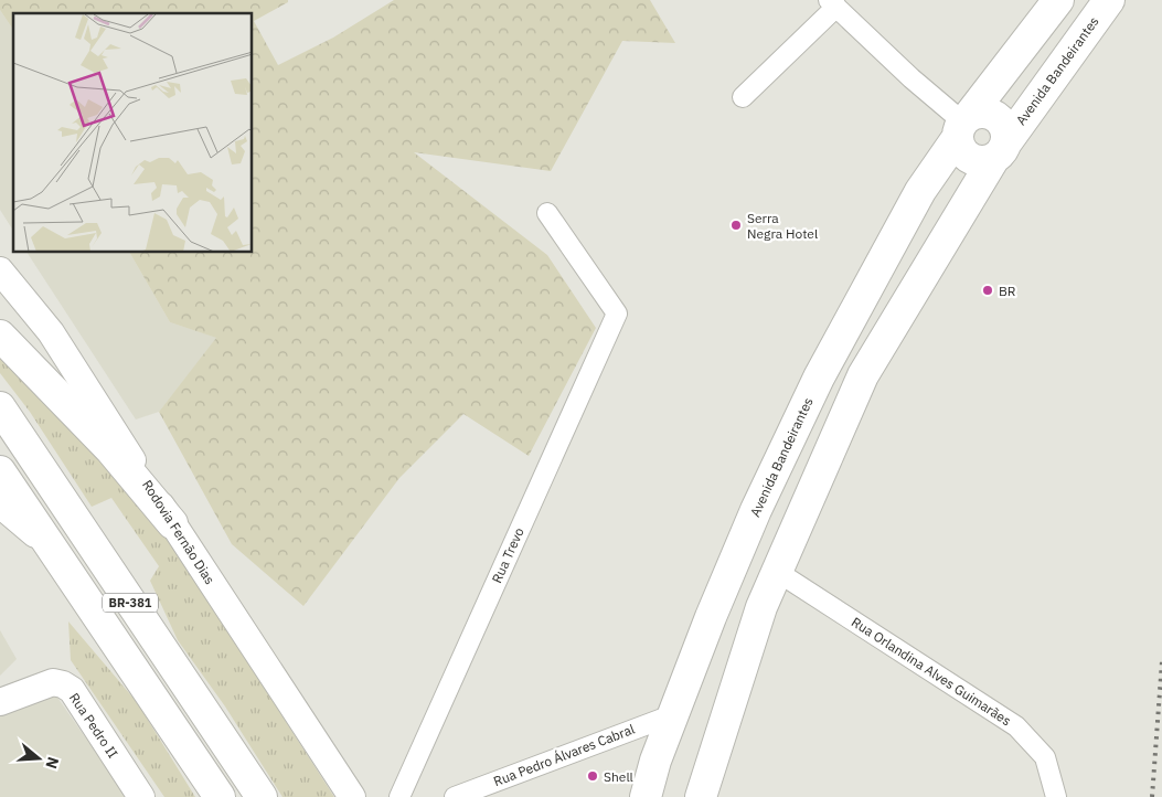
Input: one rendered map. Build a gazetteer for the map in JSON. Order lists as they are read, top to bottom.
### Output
{
  "streets": {
    "main road": [
      "Avenida Bandeirantes",
      "Rodovia Fernão Dias",
      "BR-381",
      "Rua Pedro II"
    ],
    "street": ["Rua Trevo", "Rua Orlandina Alves Guimarães", "Rua Pedro Álvares Cabral"]
  },
  "crossings": [
    ["Avenida Bandeirantes", "Rua Orlandina Alves Guimarães"],
    ["Avenida Bandeirantes", "Rua Pedro Álvares Cabral"]
  ],
  "places": ["Serra Negra Hotel", "BR", "Shell"],
  "north": "right"
}
